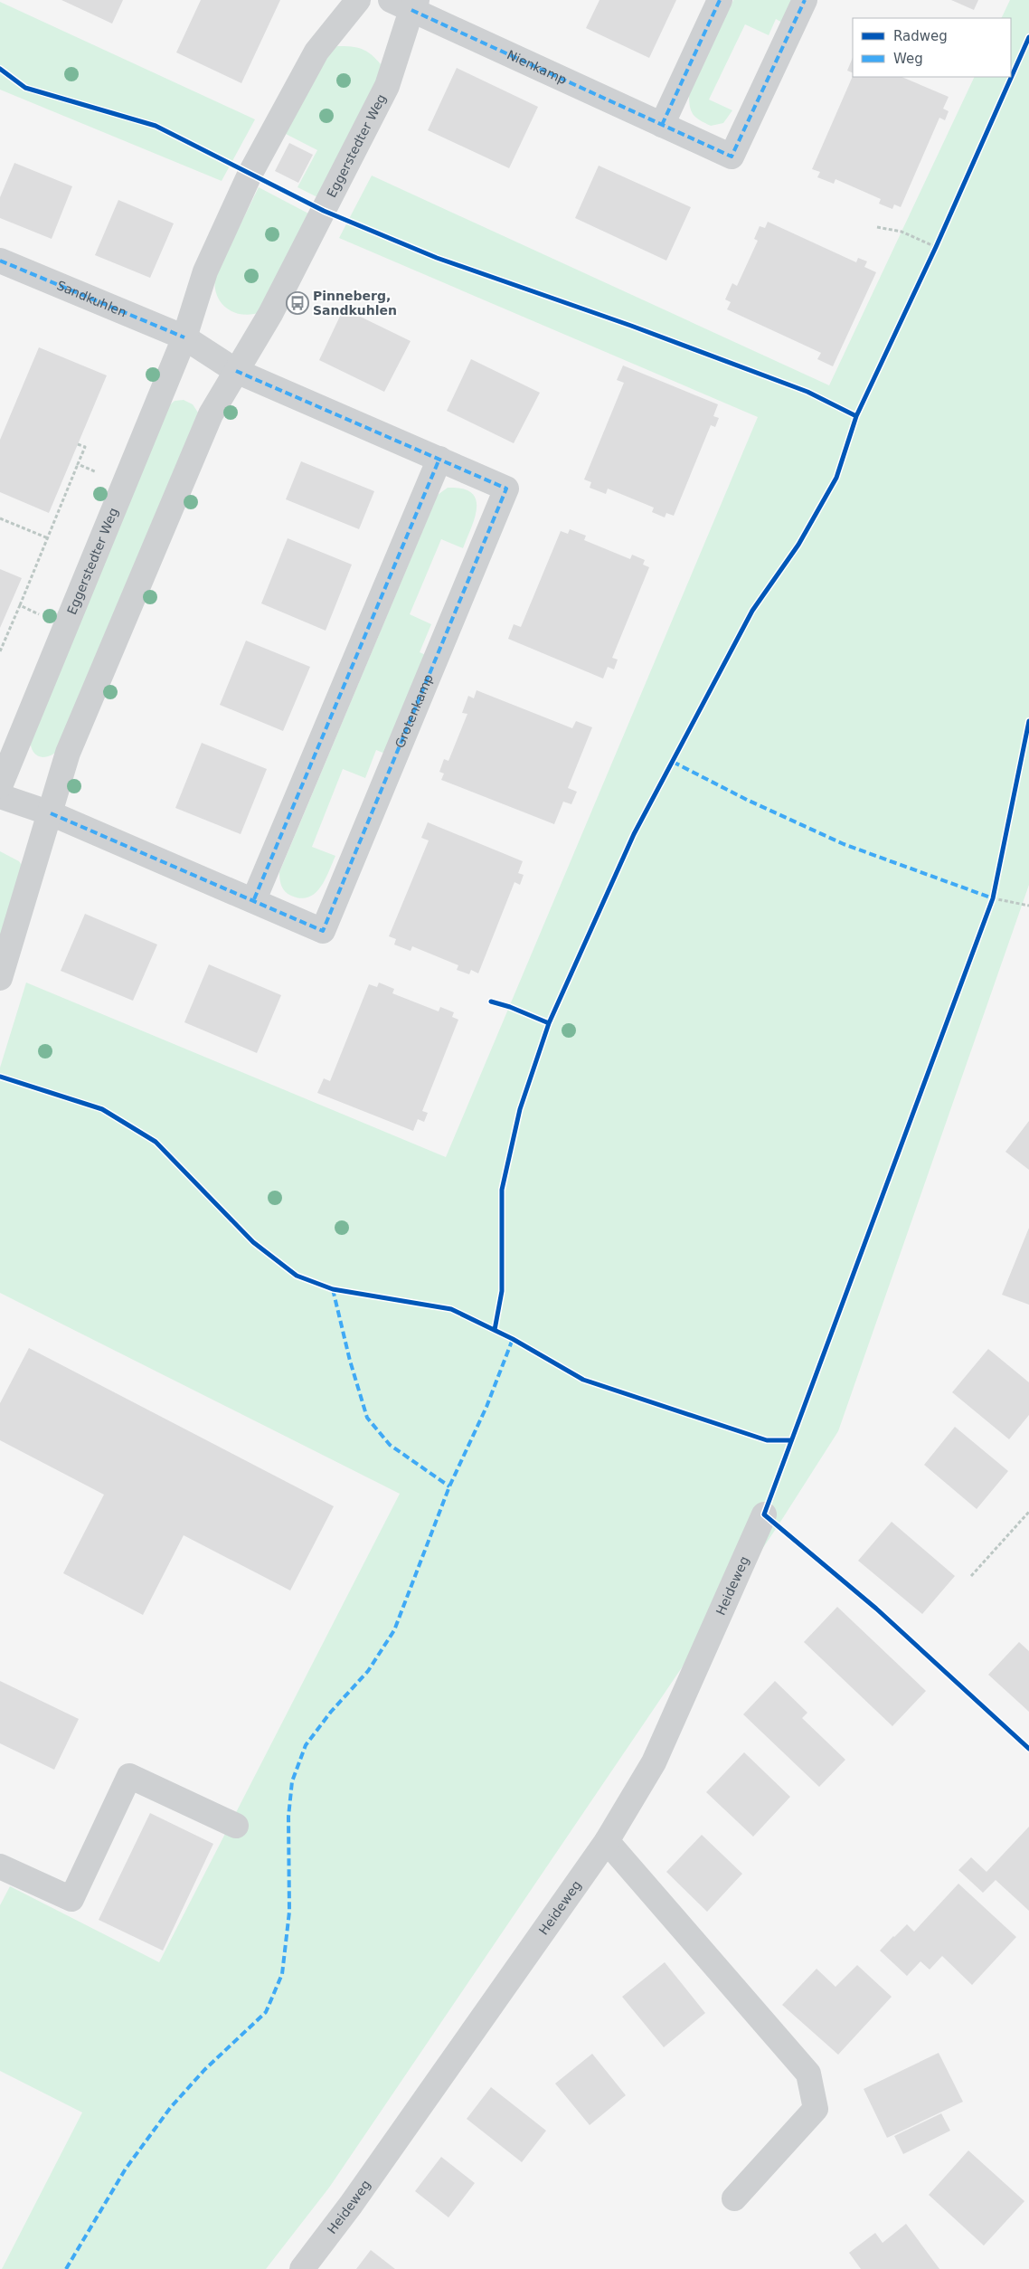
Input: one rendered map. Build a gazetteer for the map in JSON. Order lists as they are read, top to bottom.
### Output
{
  "streets": {
    "street": [
      "Nienkamp",
      "Eggerstedter Weg",
      "Sandkuhlen",
      "Grotenkamp",
      "Heideweg"
    ]
  },
  "crossings": [
    ["Nienkamp", "Eggerstedter Weg"],
    ["Eggerstedter Weg", "Sandkuhlen"],
    ["Eggerstedter Weg", "Grotenkamp"]
  ],
  "places": {
    "bus stop": ["Pinneberg, Sandkuhlen"]
  },
  "legend": ["Radweg", "Weg"]
}
